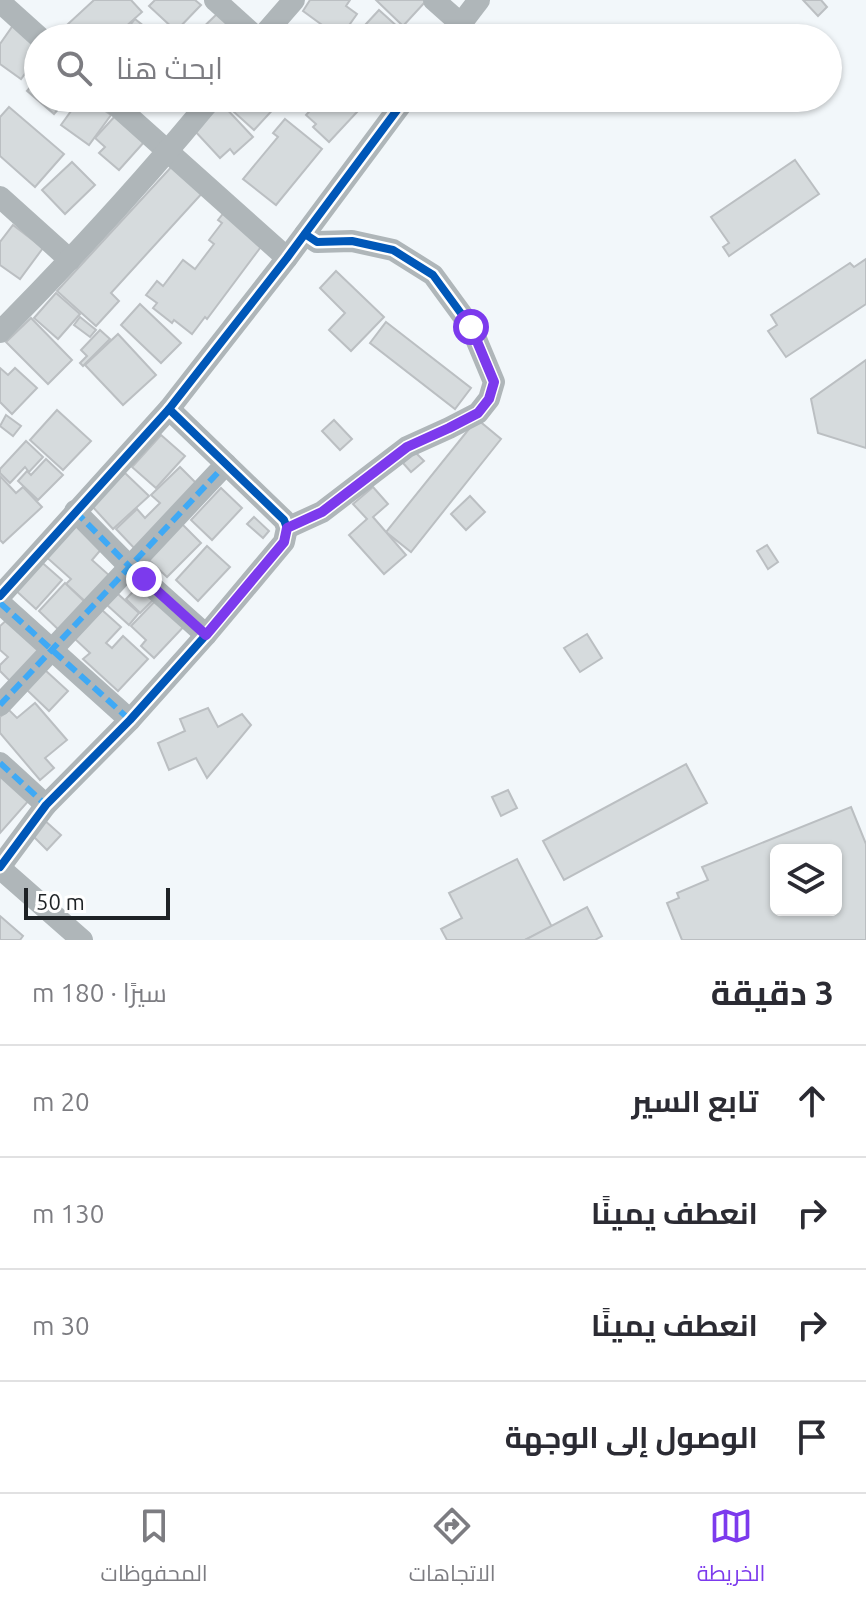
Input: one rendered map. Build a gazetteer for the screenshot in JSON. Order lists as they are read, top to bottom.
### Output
{
  "scale_bar": "50 m",
  "page": {
    "search": "ابحث هنا",
    "scale": "50 m",
    "heading": ["3 دقيقة", "سيرًا · 180 m"],
    "list": [
      ["تابع السير", "20 m"],
      ["انعطف يمينًا", "130 m"],
      ["انعطف يمينًا", "30 m"],
      "الوصول إلى الوجهة"
    ],
    "nav": ["الخريطة", "الاتجاهات", "المحفوظات"]
  }
}
